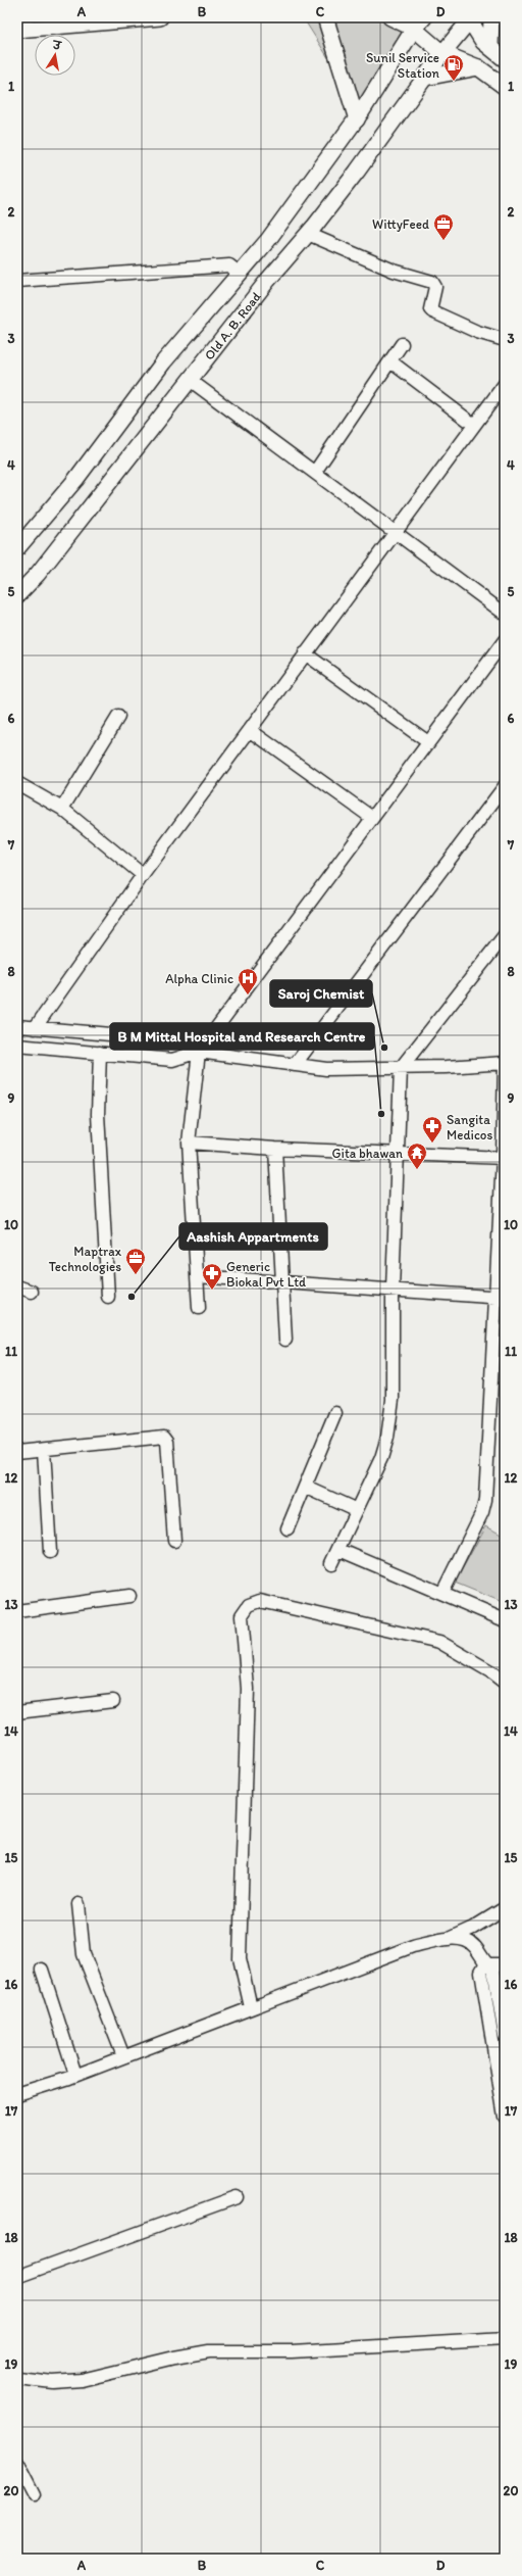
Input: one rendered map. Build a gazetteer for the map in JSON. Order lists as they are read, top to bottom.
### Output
{
  "streets": {
    "main road": ["Old A. B. Road"]
  },
  "places": {
    "fuel station": ["Sunil Service Station"],
    "office": ["WittyFeed", "Maptrax Technologies"],
    "hospital": ["Alpha Clinic"],
    "other": ["Saroj Chemist", "B M Mittal Hospital and Research Centre", "Aashish Appartments"],
    "pharmacy": ["Sangita Medicos", "Generic Biokal Pvt Ltd"],
    "temple": ["Gita bhawan"]
  },
  "north": "top",
  "grid": {
    "columns": [
      "A",
      "B",
      "C",
      "D"
    ],
    "rows": [
      "1",
      "2",
      "3",
      "4",
      "5",
      "6",
      "7",
      "8",
      "9",
      "10",
      "11",
      "12",
      "13",
      "14",
      "15",
      "16",
      "17",
      "18",
      "19",
      "20"
    ]
  }
}
